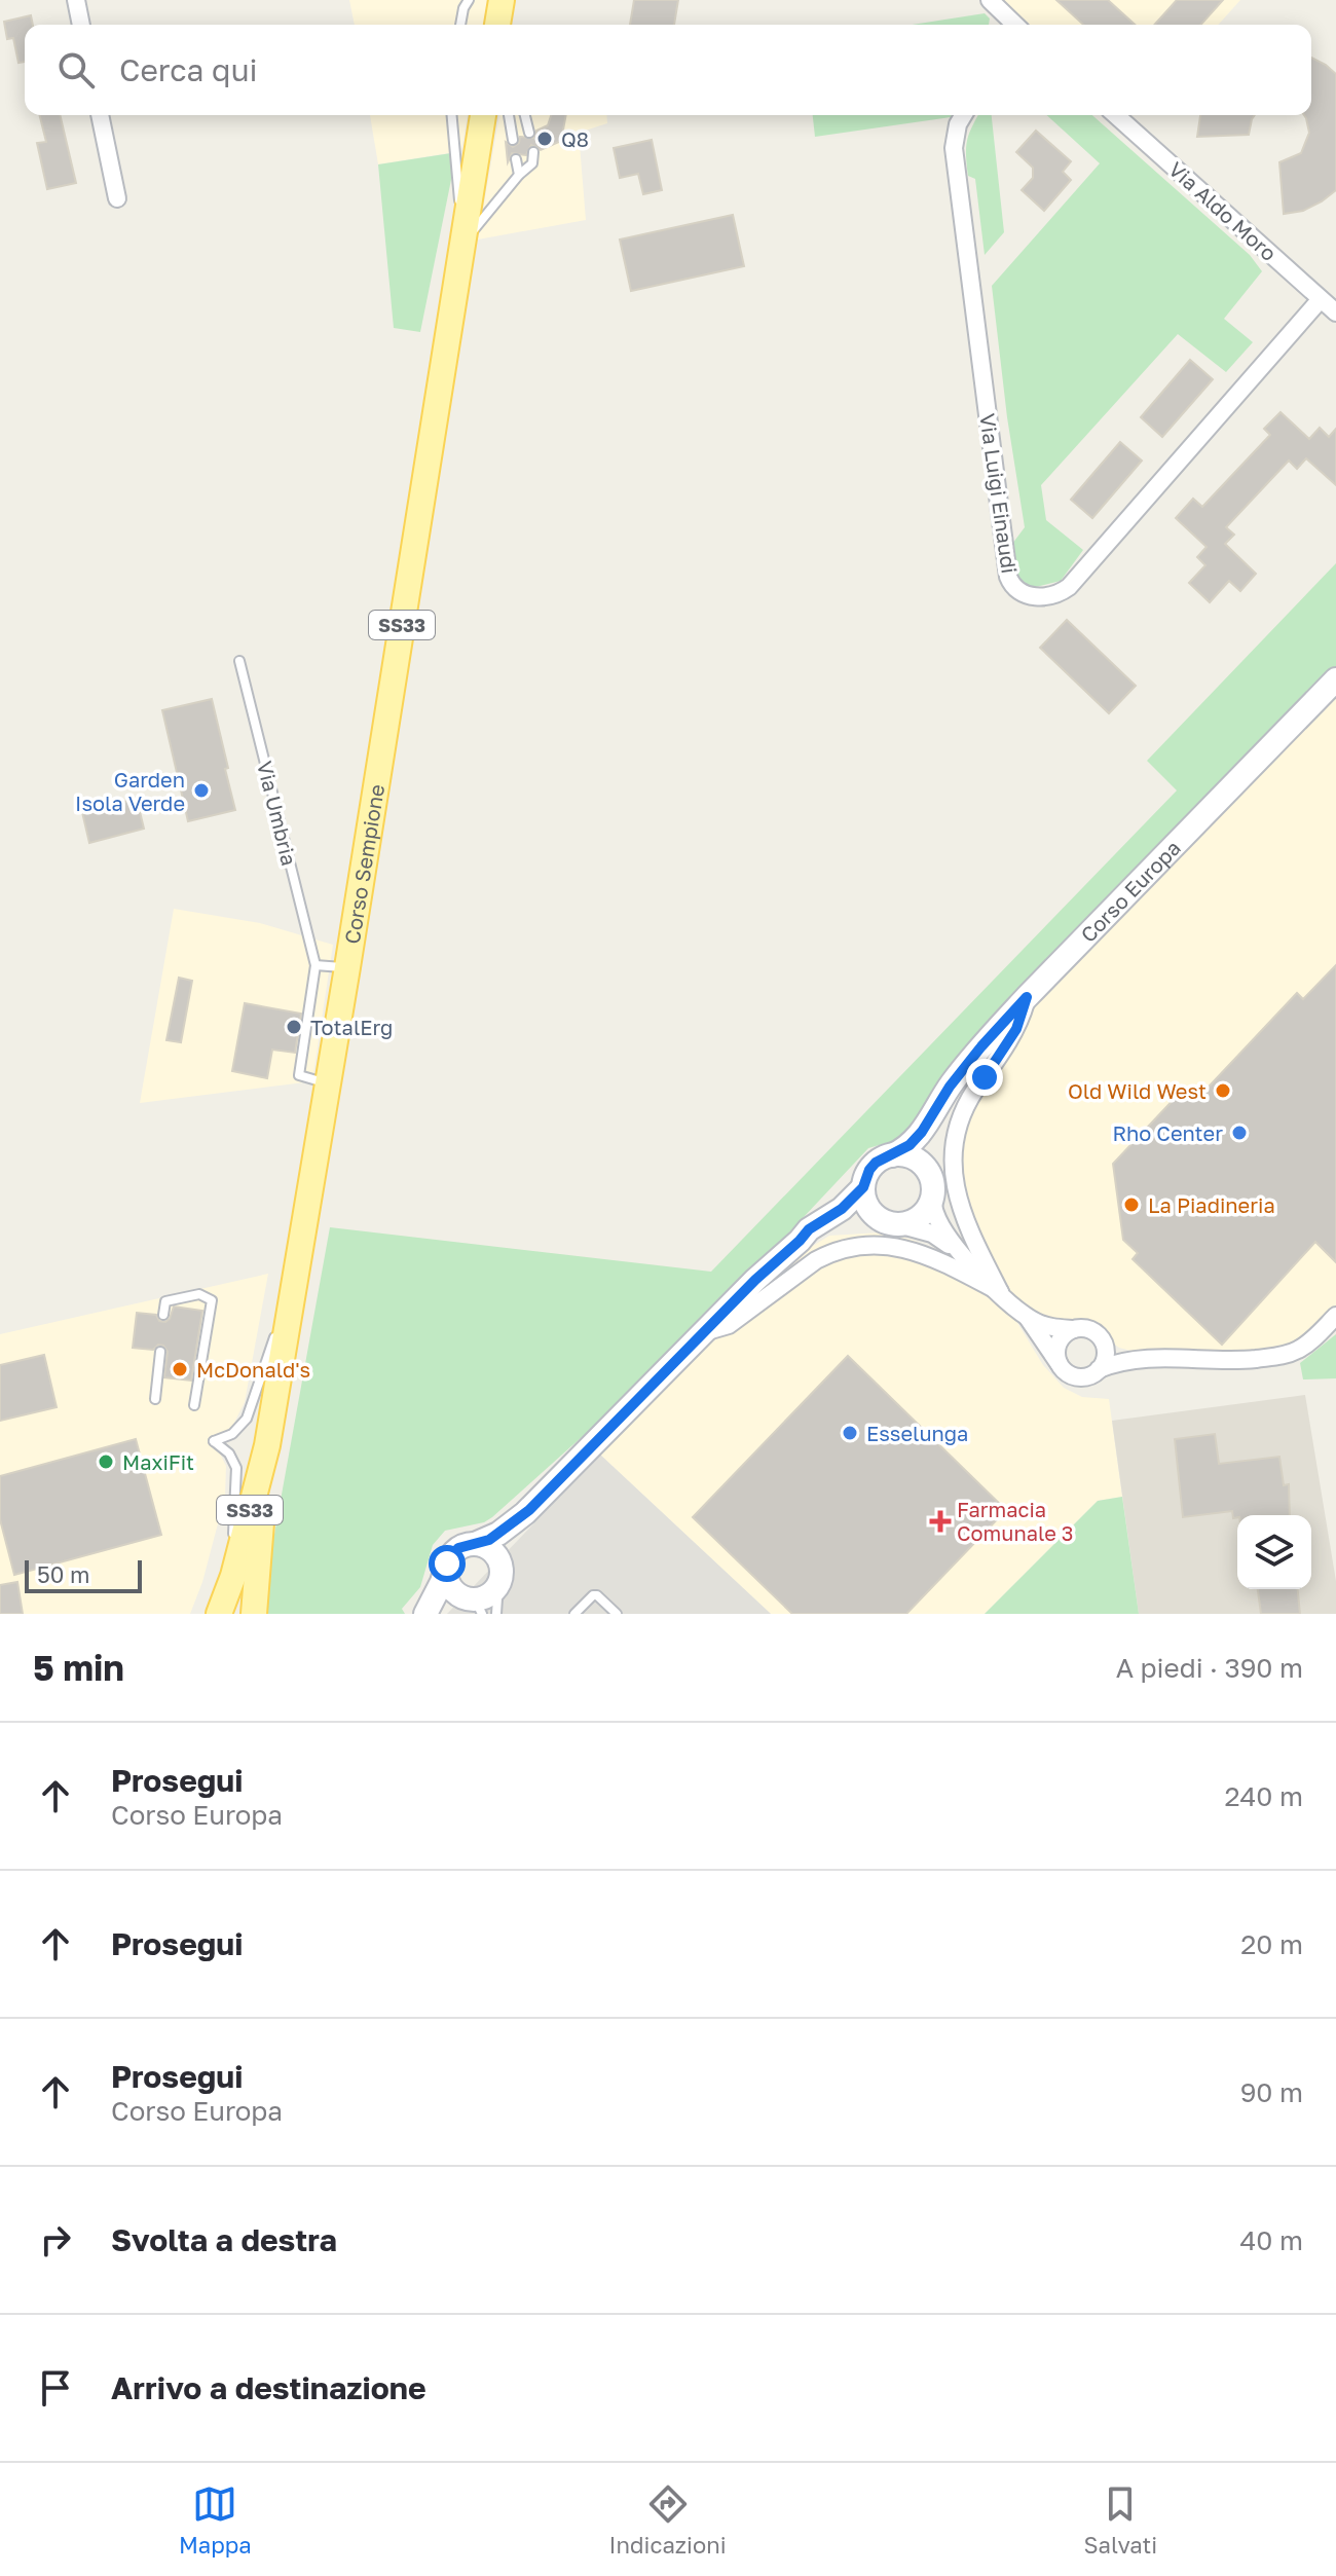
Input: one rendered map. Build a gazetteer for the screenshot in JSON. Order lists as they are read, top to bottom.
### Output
{
  "streets": {
    "main road": ["SS33", "Corso Sempione", "Corso Europa"],
    "street": ["Via Aldo Moro", "Via Luigi Einaudi"],
    "lane": ["Via Umbria"]
  },
  "crossings": [
    ["Via Aldo Moro", "Via Luigi Einaudi"]
  ],
  "places": {
    "other": [
      "Q8",
      "Garden Isola Verde",
      "TotalErg",
      "Old Wild West",
      "Rho Center",
      "La Piadineria",
      "McDonald's",
      "Esselunga",
      "MaxiFit"
    ],
    "health": ["Farmacia Comunale 3"]
  },
  "scale_bar": "50 m",
  "page": {
    "search": "Cerca qui",
    "scale": "50 m",
    "heading": ["5 min", "A piedi · 390 m"],
    "list": [
      ["Prosegui", "Corso Europa", "240 m"],
      ["Prosegui", "20 m"],
      ["Prosegui", "Corso Europa", "90 m"],
      ["Svolta a destra", "40 m"],
      "Arrivo a destinazione"
    ],
    "nav": ["Mappa", "Indicazioni", "Salvati"]
  }
}
